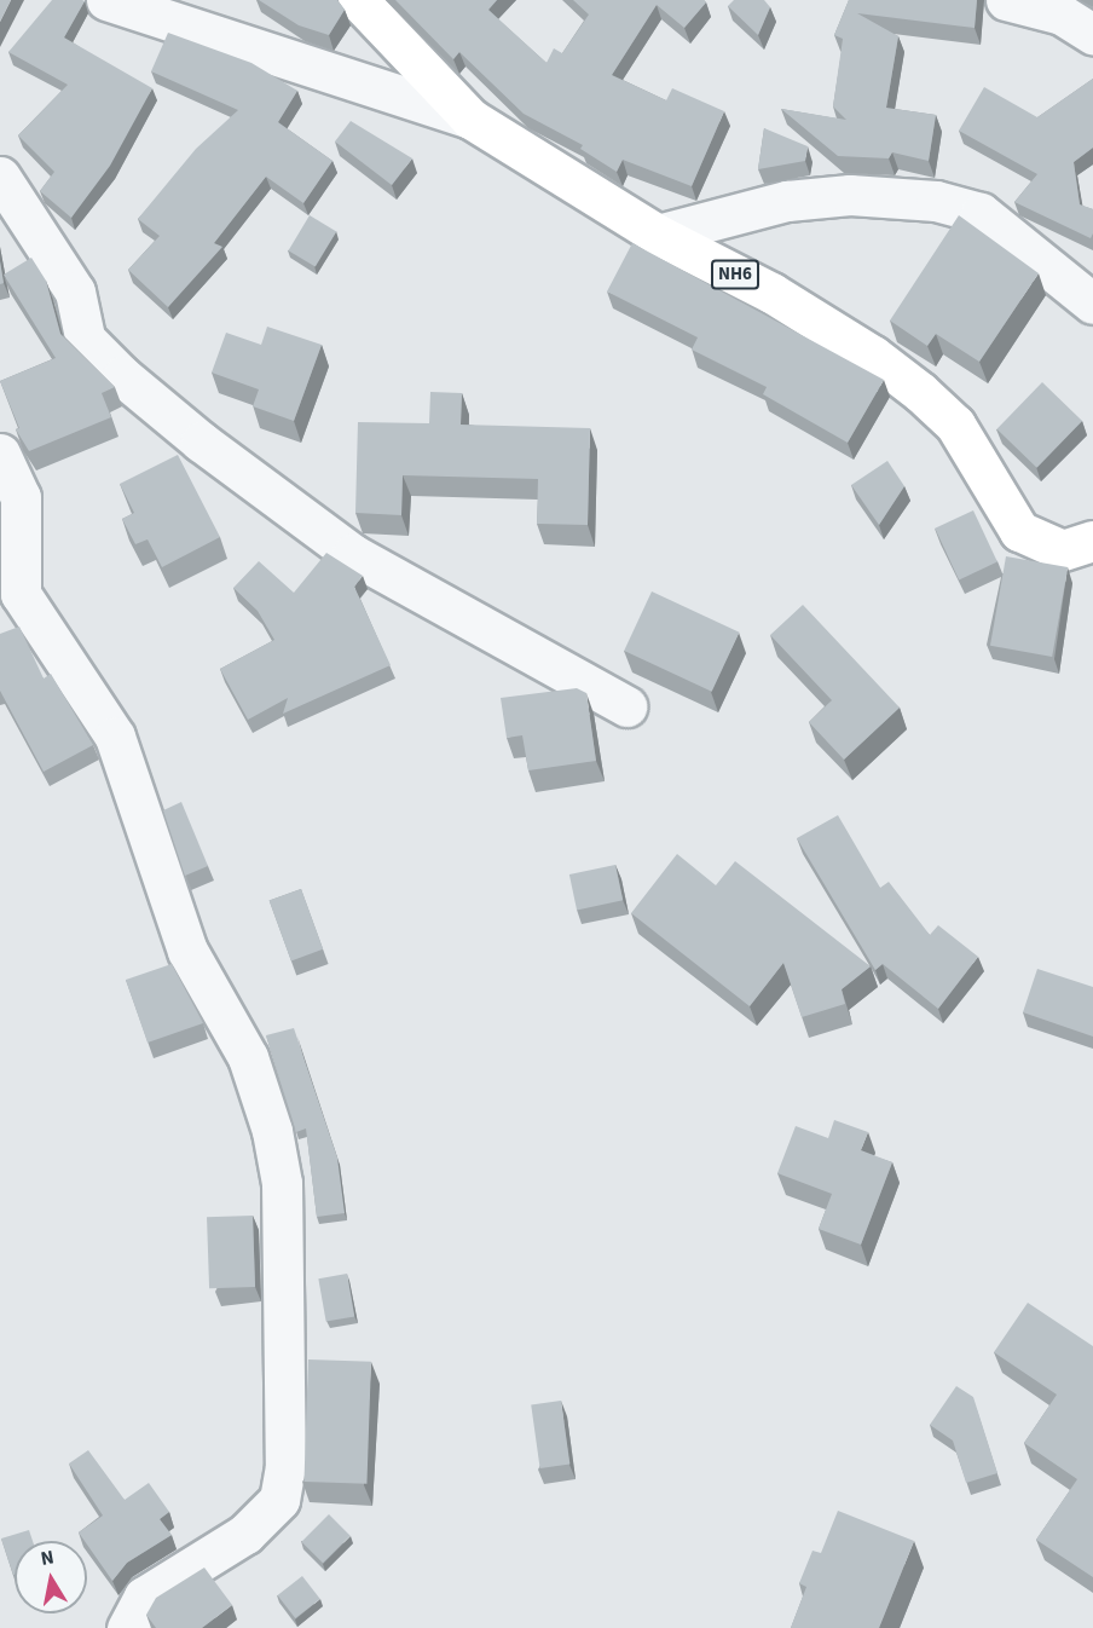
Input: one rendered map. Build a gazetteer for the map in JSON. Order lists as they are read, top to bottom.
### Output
{
  "streets": {
    "highway": ["NH6"]
  },
  "north": "top"
}
